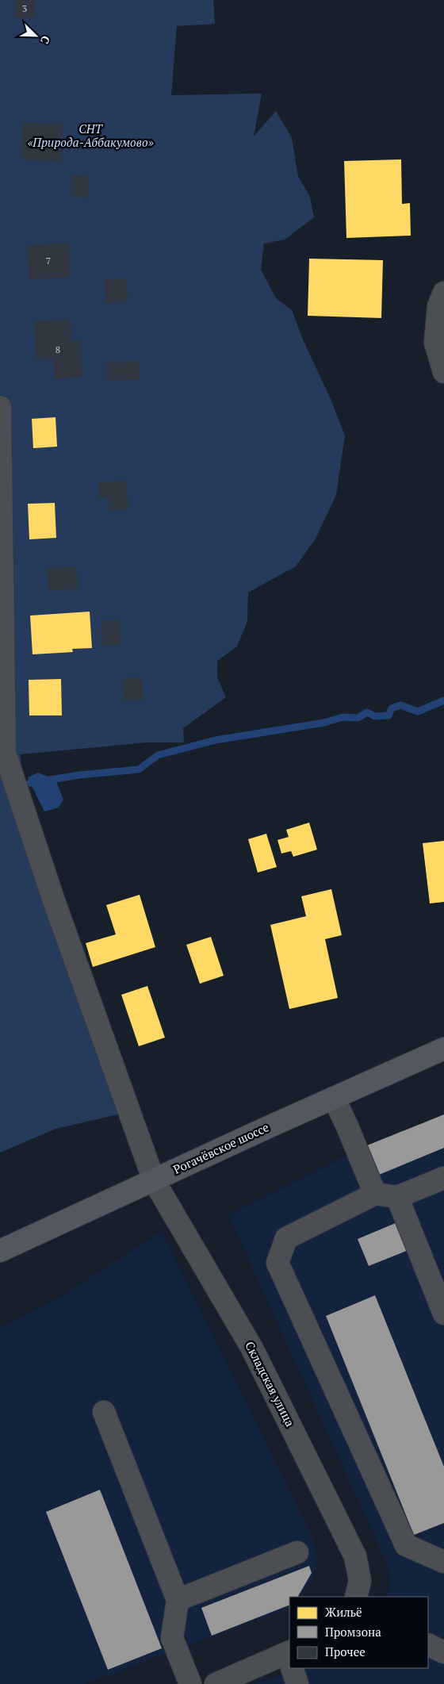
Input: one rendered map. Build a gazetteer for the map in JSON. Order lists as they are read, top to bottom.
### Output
{
  "streets": {
    "main road": ["Рогачёвское шоссе"],
    "street": ["Складская улица"]
  },
  "crossings": [
    ["Рогачёвское шоссе", "Складская улица"]
  ],
  "parks": ["СНТ «Природа-Аббакумово»"],
  "house_numbers": ["3", "7", "8"],
  "legend": ["Жильё", "Промзона", "Прочее"],
  "north": "bottom right"
}
